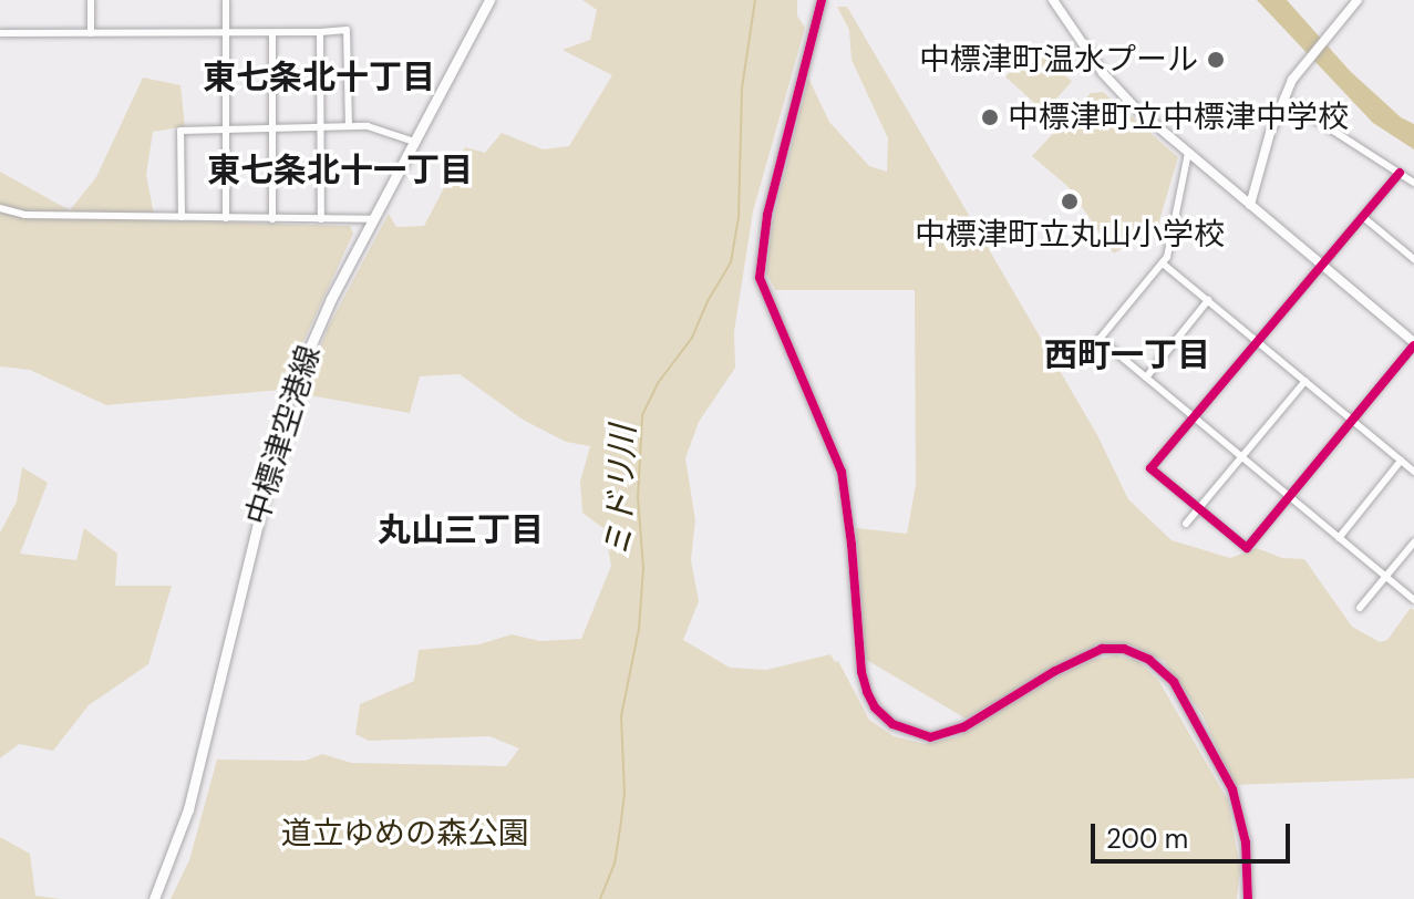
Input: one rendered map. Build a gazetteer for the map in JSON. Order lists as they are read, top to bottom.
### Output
{
  "streets": {
    "main road": ["中標津空港線"]
  },
  "districts": [
    "東七条北十丁目",
    "東七条北十一丁目",
    "西町一丁目",
    "丸山三丁目"
  ],
  "water": ["ミドリ川"],
  "parks": ["道立ゆめの森公園"],
  "places": ["中標津町温水プール", "中標津町立中標津中学校", "中標津町立丸山小学校"],
  "scale_bar": "200 m"
}
